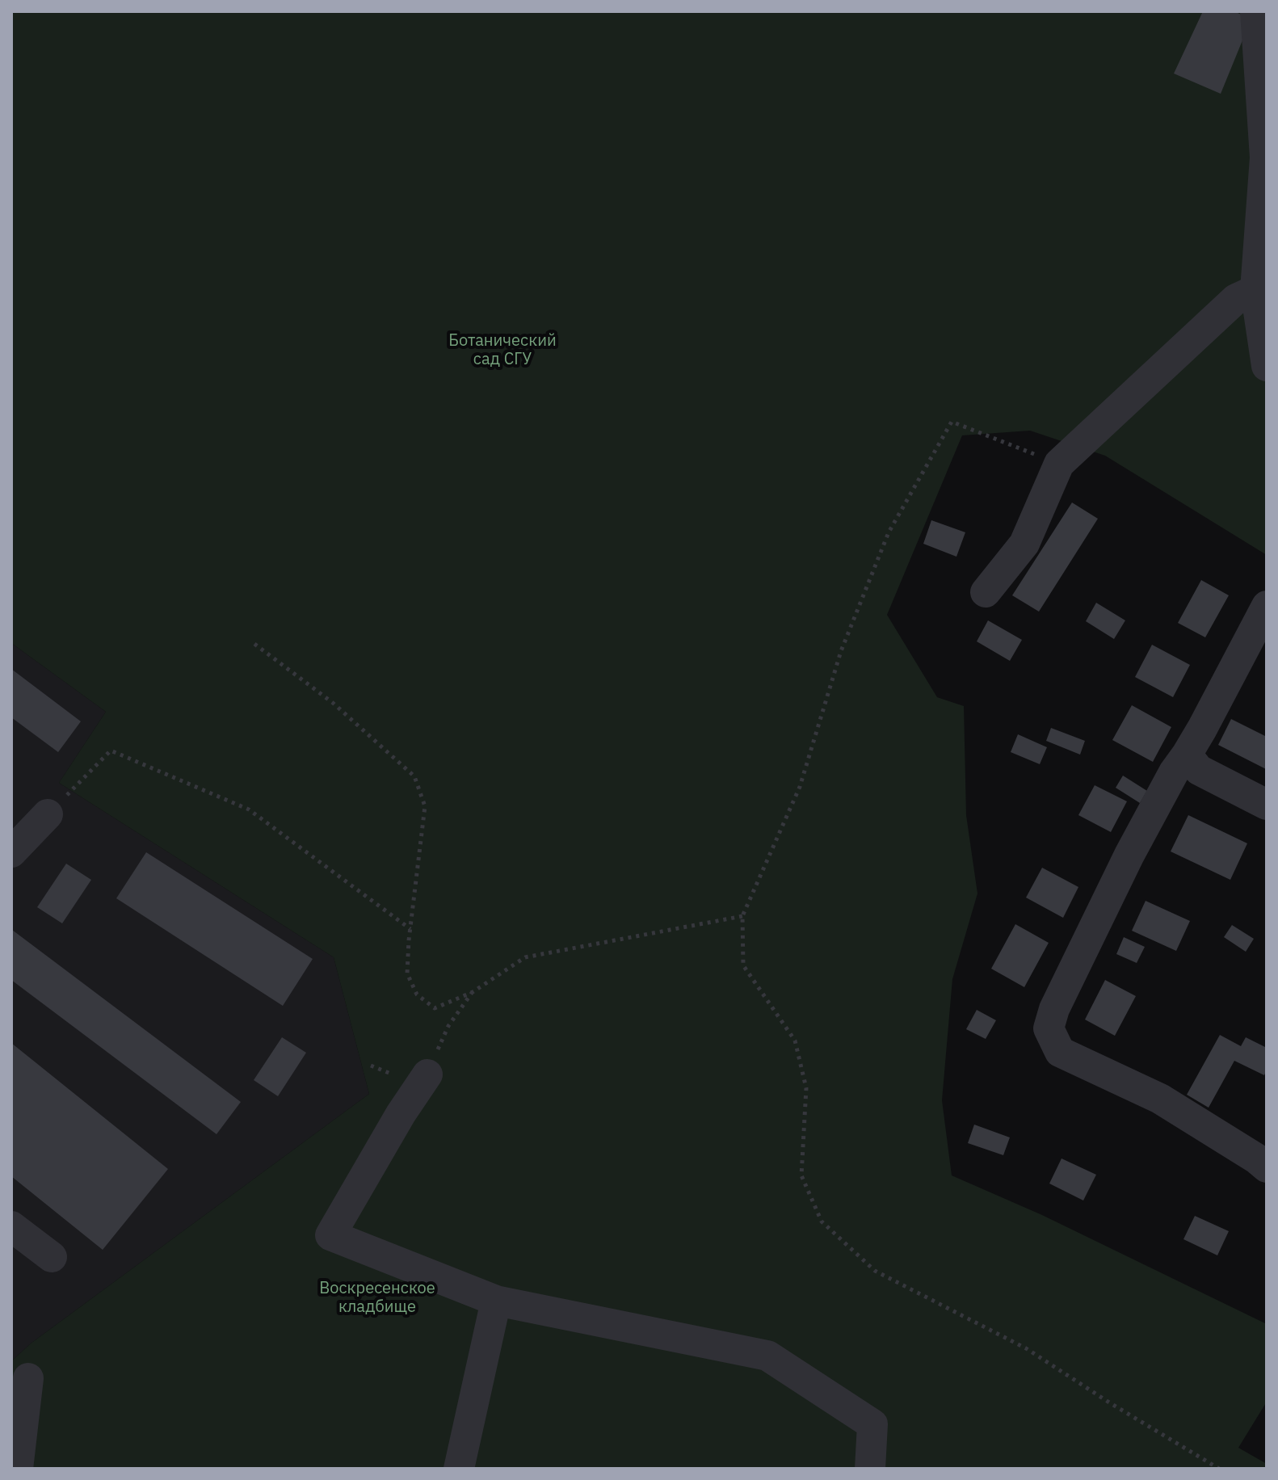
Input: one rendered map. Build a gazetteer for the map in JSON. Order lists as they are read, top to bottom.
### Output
{
  "parks": ["Ботанический сад СГУ", "Воскресенское кладбище"]
}
